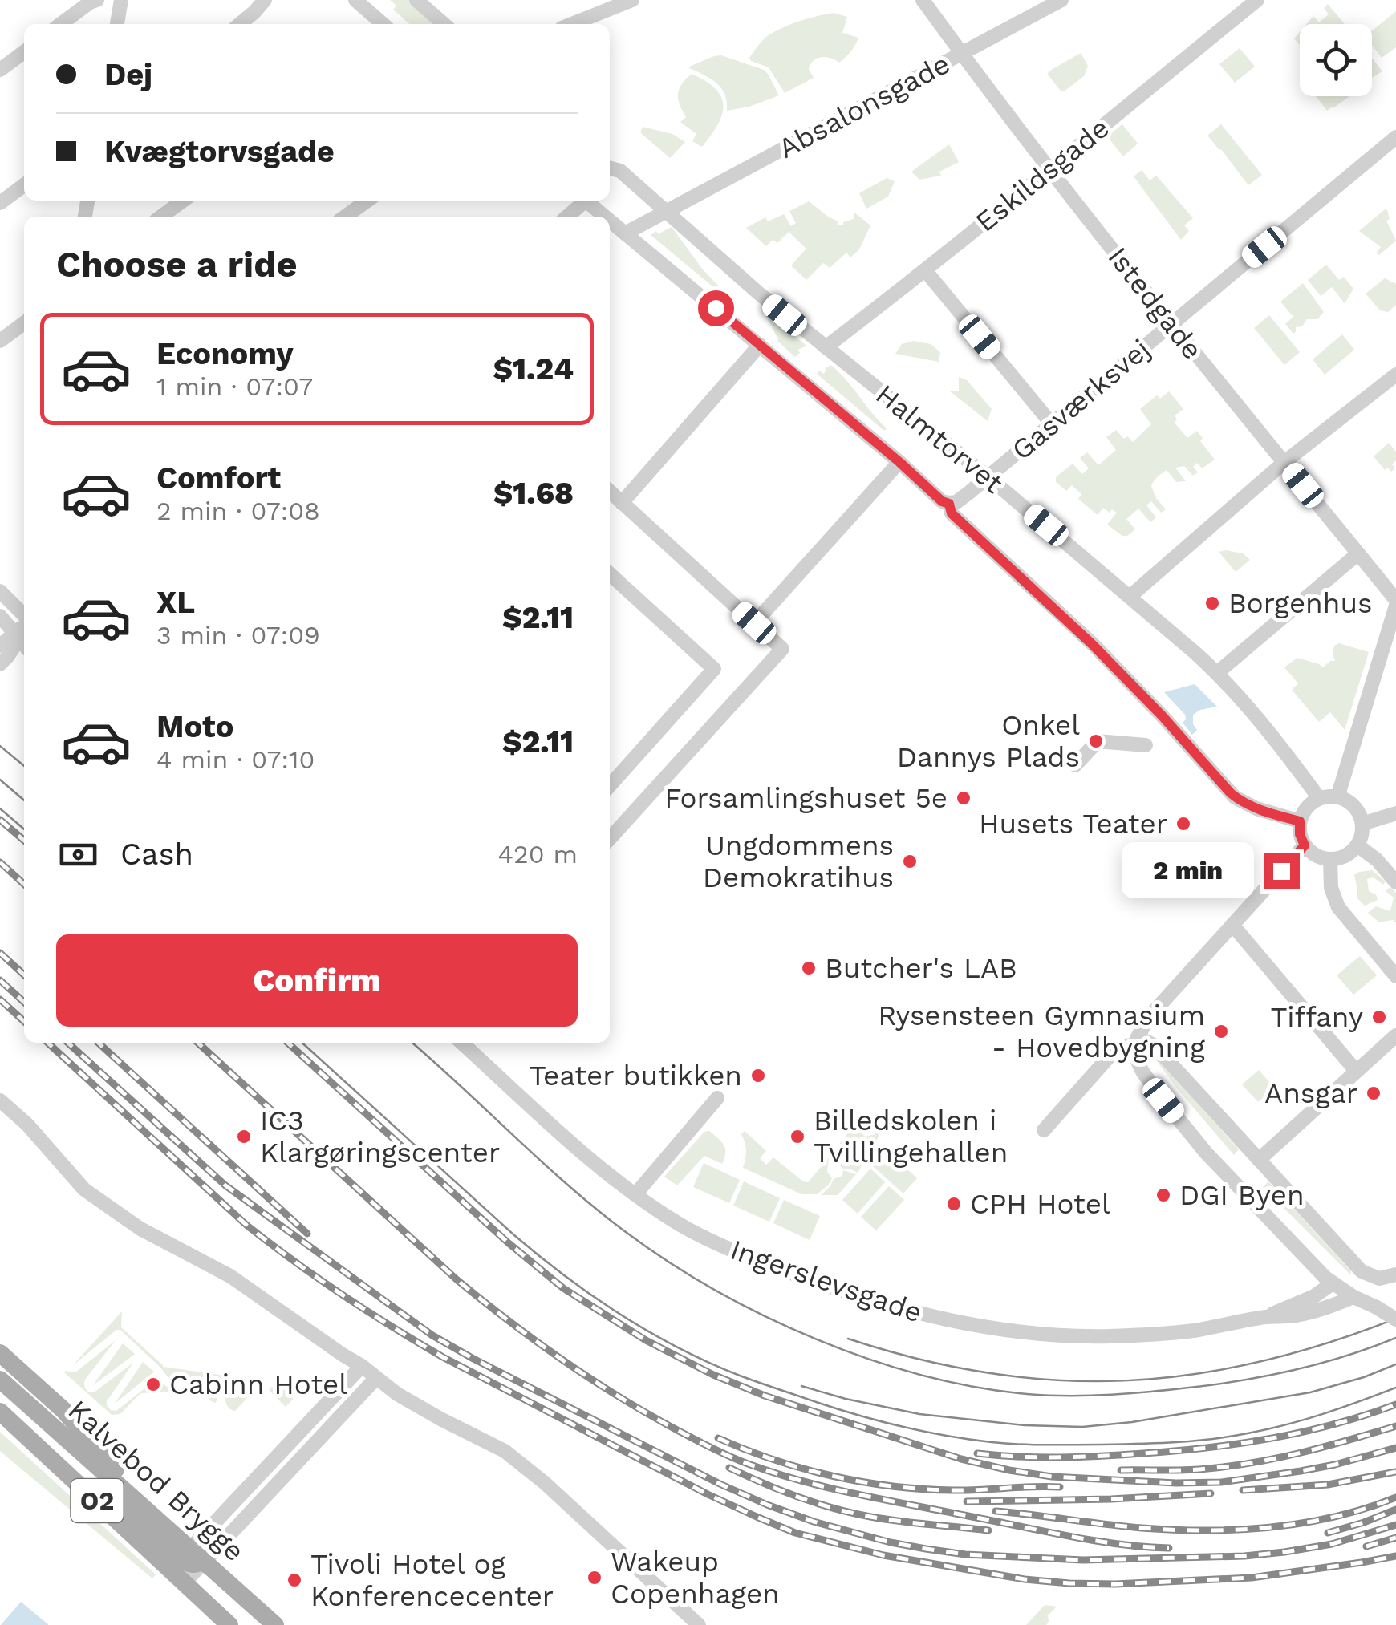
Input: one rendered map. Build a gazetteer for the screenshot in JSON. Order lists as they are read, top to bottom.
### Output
{
  "streets": {
    "main road": ["Kalvebod Brygge", "O2"],
    "street": [
      "Absalonsgade",
      "Eskildsgade",
      "Istedgade",
      "Gasværksvej",
      "Halmtorvet",
      "Ingerslevsgade"
    ]
  },
  "crossings": [
    ["Absalonsgade", "Istedgade"],
    ["Absalonsgade", "Halmtorvet"],
    ["Eskildsgade", "Istedgade"],
    ["Eskildsgade", "Halmtorvet"],
    ["Istedgade", "Gasværksvej"],
    ["Gasværksvej", "Halmtorvet"]
  ],
  "places": [
    "Borgenhus",
    "Onkel Dannys Plads",
    "Forsamlingshuset 5e",
    "Husets Teater",
    "Ungdommens Demokratihus",
    "Butcher's LAB",
    "Tiffany",
    "Rysensteen Gymnasium - Hovedbygning",
    "Teater butikken",
    "Ansgar",
    "IC3 Klargøringscenter",
    "Billedskolen i Tvillingehallen",
    "DGI Byen",
    "CPH Hotel",
    "Cabinn Hotel",
    "Wakeup Copenhagen",
    "Tivoli Hotel og Konferencecenter"
  ],
  "page": {
    "banner": ["Dej", "Kvægtorvsgade"],
    "heading": "Choose a ride",
    "list": [
      {
        "name": "Economy",
        "note": "1 min · 07:07",
        "value": "$1.24"
      },
      {
        "name": "Comfort",
        "note": "2 min · 07:08",
        "value": "$1.68"
      },
      {
        "name": "XL",
        "note": "3 min · 07:09",
        "value": "$2.11"
      },
      {
        "name": "Moto",
        "note": "4 min · 07:10",
        "value": "$2.11"
      }
    ],
    "pay": ["Cash", "420 m"],
    "bubble": "2 min",
    "buttons": "Confirm"
  }
}
